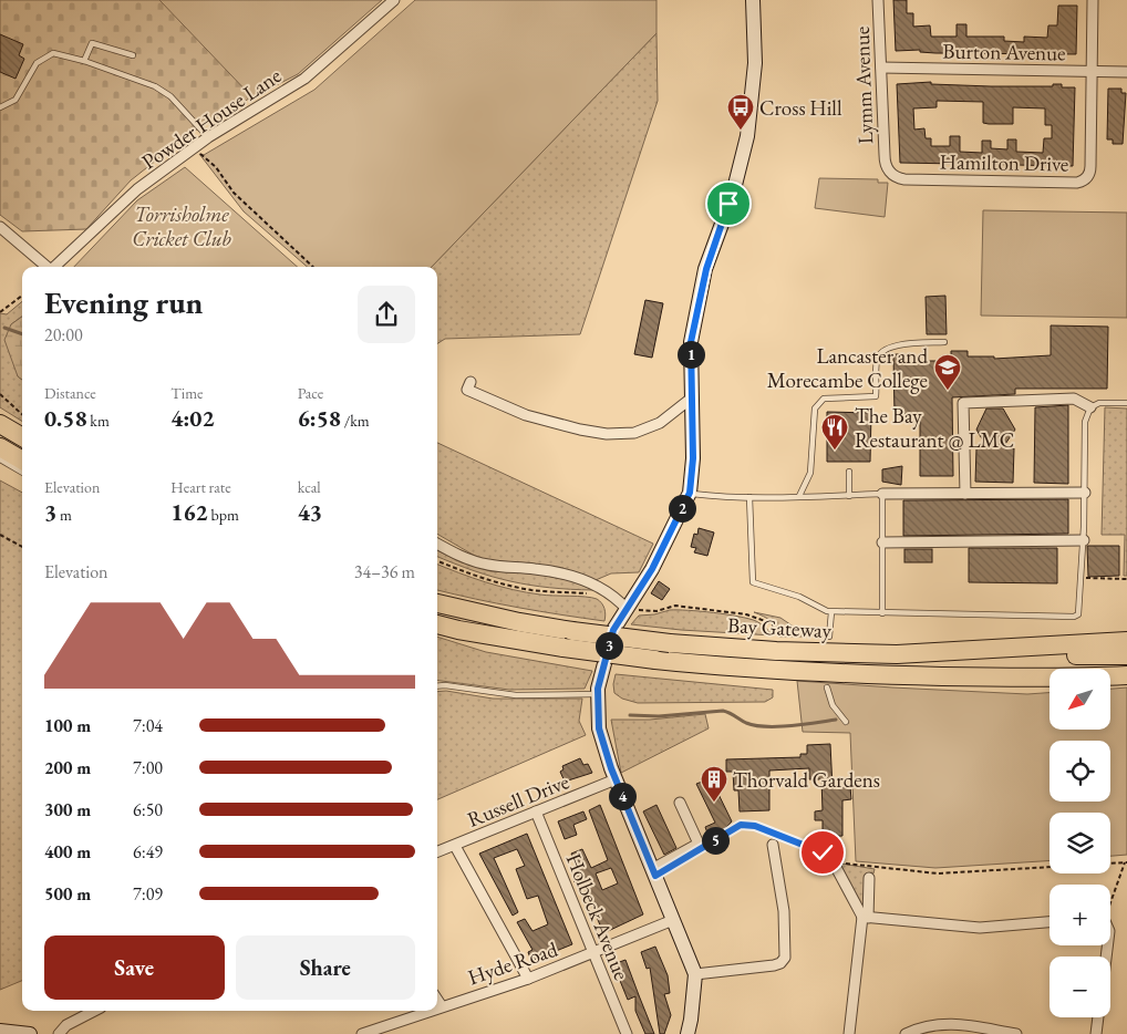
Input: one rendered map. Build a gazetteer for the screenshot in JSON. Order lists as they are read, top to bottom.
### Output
{
  "streets": {
    "highway": ["Bay Gateway"],
    "street": [
      "Burton Avenue",
      "Lymm Avenue",
      "Powder House Lane",
      "Hamilton Drive",
      "Russell Drive",
      "Holbeck Avenue",
      "Hyde Road"
    ]
  },
  "crossings": [
    ["Burton Avenue", "Lymm Avenue"],
    ["Burton Avenue", "Hamilton Drive"],
    ["Lymm Avenue", "Hamilton Drive"],
    ["Russell Drive", "Holbeck Avenue"],
    ["Holbeck Avenue", "Hyde Road"]
  ],
  "parks": ["Torrisholme Cricket Club"],
  "places": {
    "bus stop": ["Cross Hill"],
    "school or university": ["Lancaster and Morecambe College"],
    "restaurant": ["The Bay Restaurant @ LMC"],
    "building": ["Thorvald Gardens"]
  },
  "north": "bottom left",
  "page": {
    "heading": ["Evening run", "20:00"],
    "pins": [
      "1",
      "2",
      "3",
      "4",
      "5"
    ],
    "stats": [
      ["Distance", "0.58 km"],
      ["Time", "4:02"],
      ["Pace", "6:58 /km"],
      ["Elevation", "3 m"],
      ["Heart rate", "162 bpm"],
      ["kcal", "43"]
    ],
    "chart": ["Elevation", "34–36 m"],
    "map_buttons": ["+", "−"],
    "list": [
      {
        "name": "100 m",
        "note": "7:04"
      },
      {
        "name": "200 m",
        "note": "7:00"
      },
      {
        "name": "300 m",
        "note": "6:50"
      },
      {
        "name": "400 m",
        "note": "6:49"
      },
      {
        "name": "500 m",
        "note": "7:09"
      }
    ],
    "buttons": ["Save", "Share"]
  }
}
